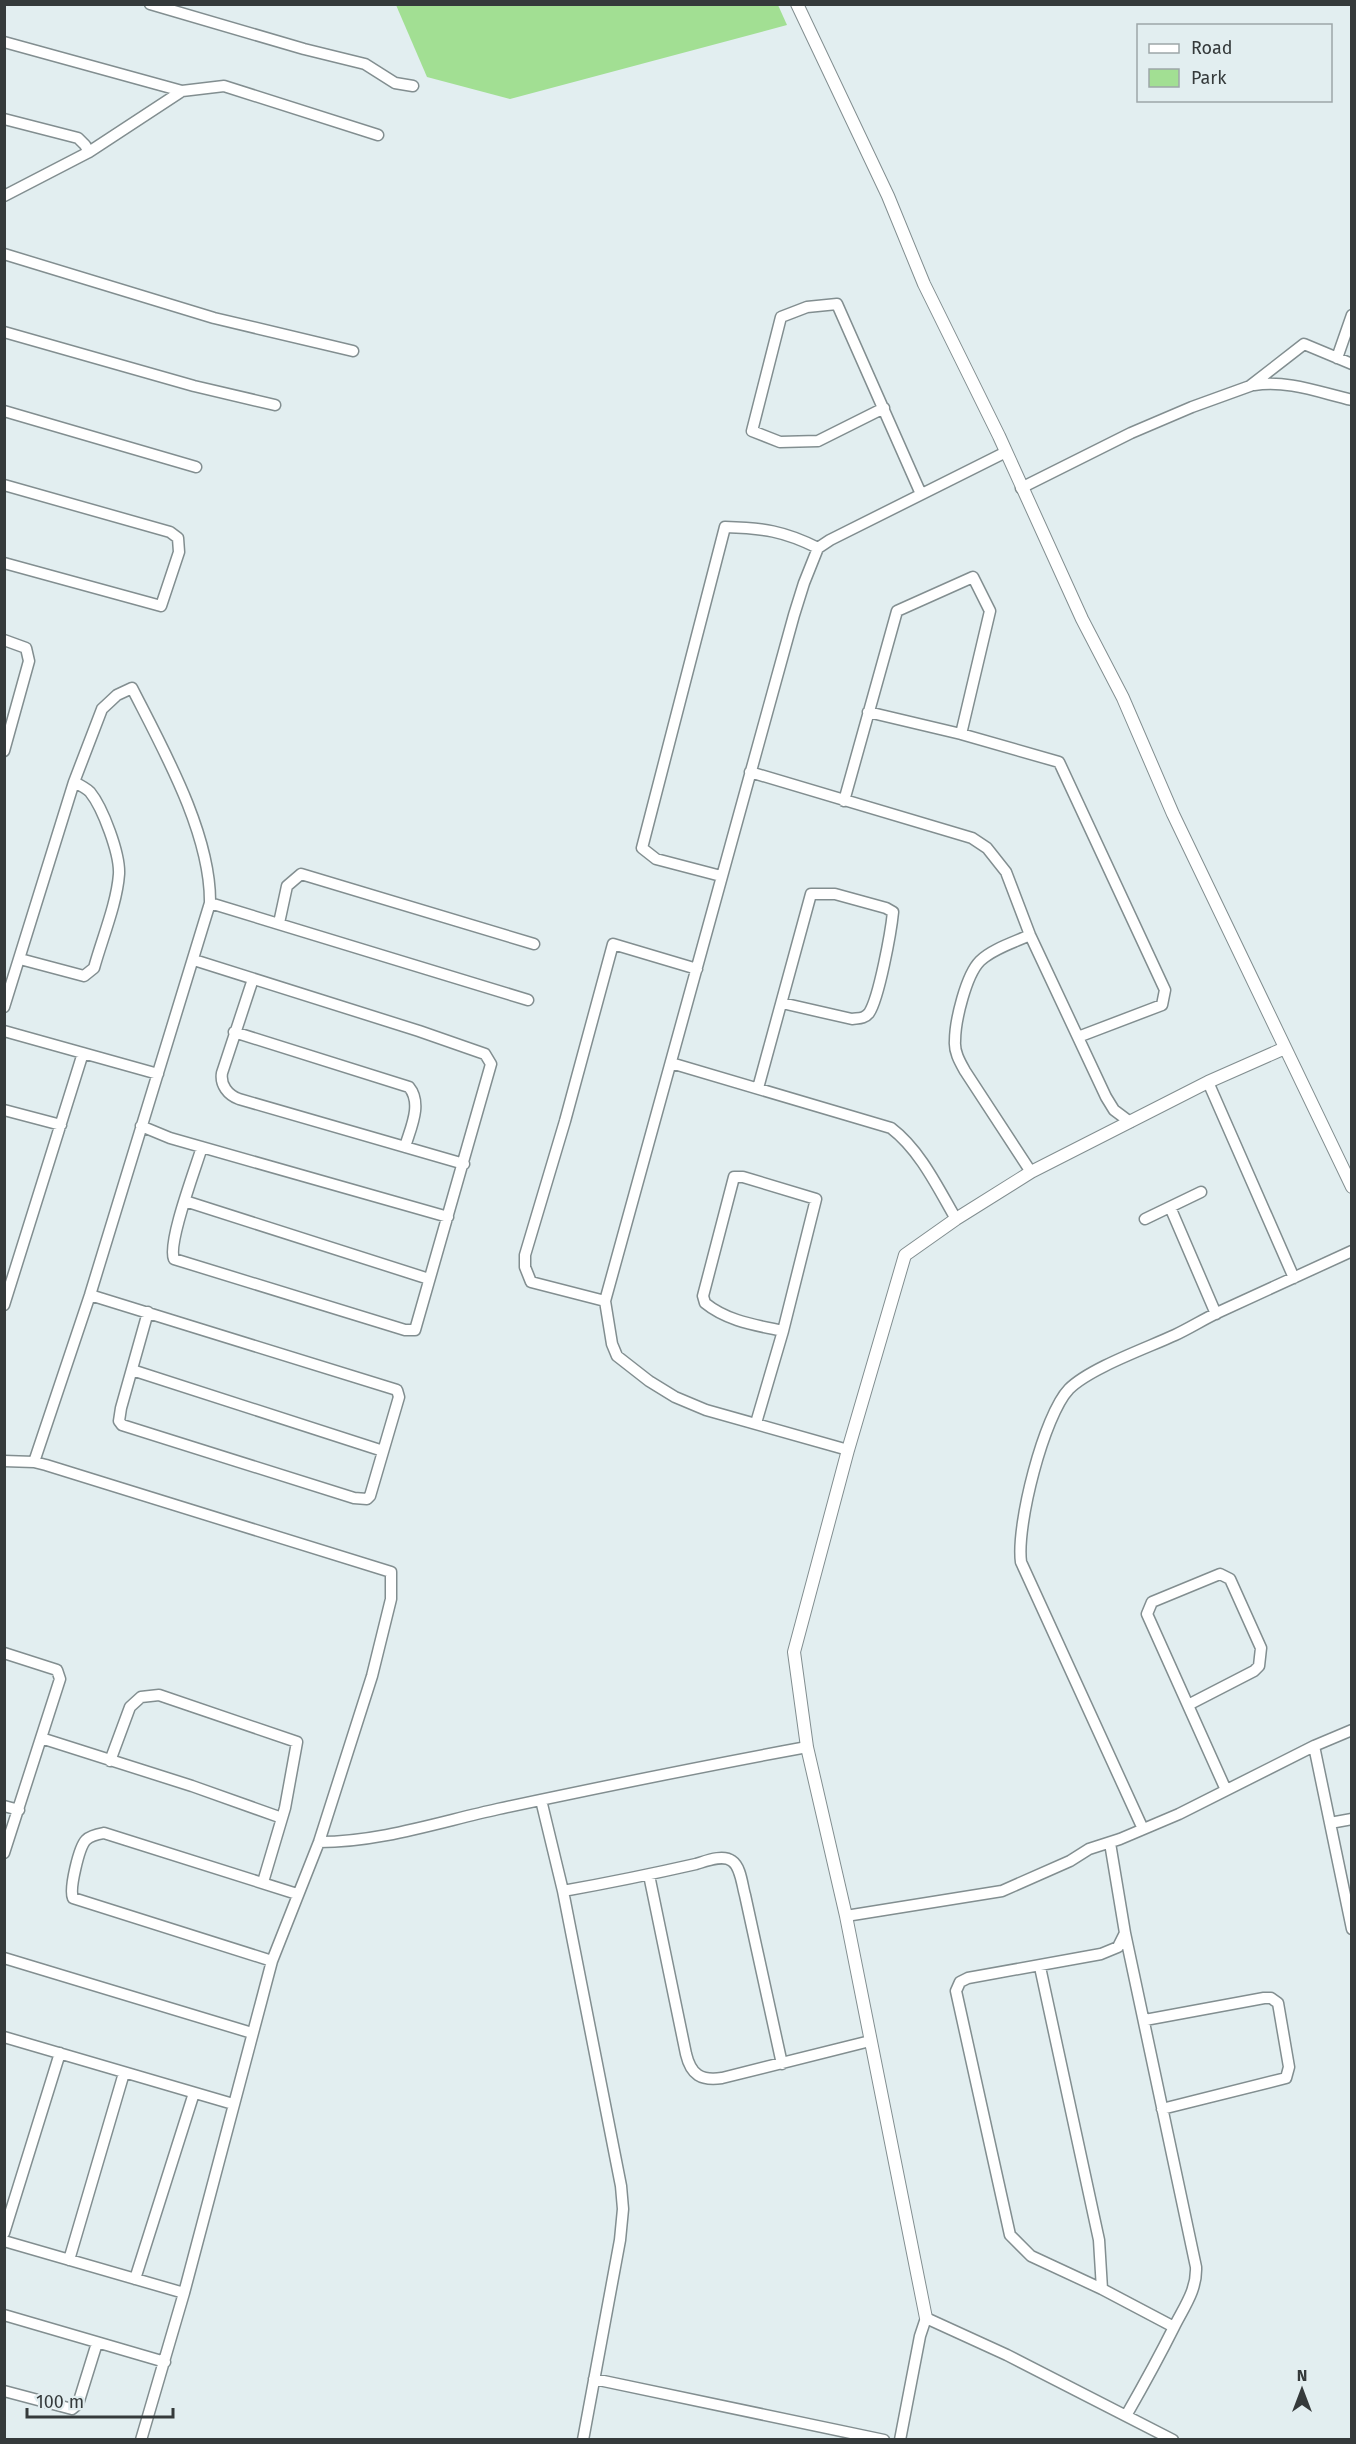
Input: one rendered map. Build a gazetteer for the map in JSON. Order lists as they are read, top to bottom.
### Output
{
  "legend": ["Road", "Park"],
  "scale_bar": "100 m",
  "north": "top"
}
